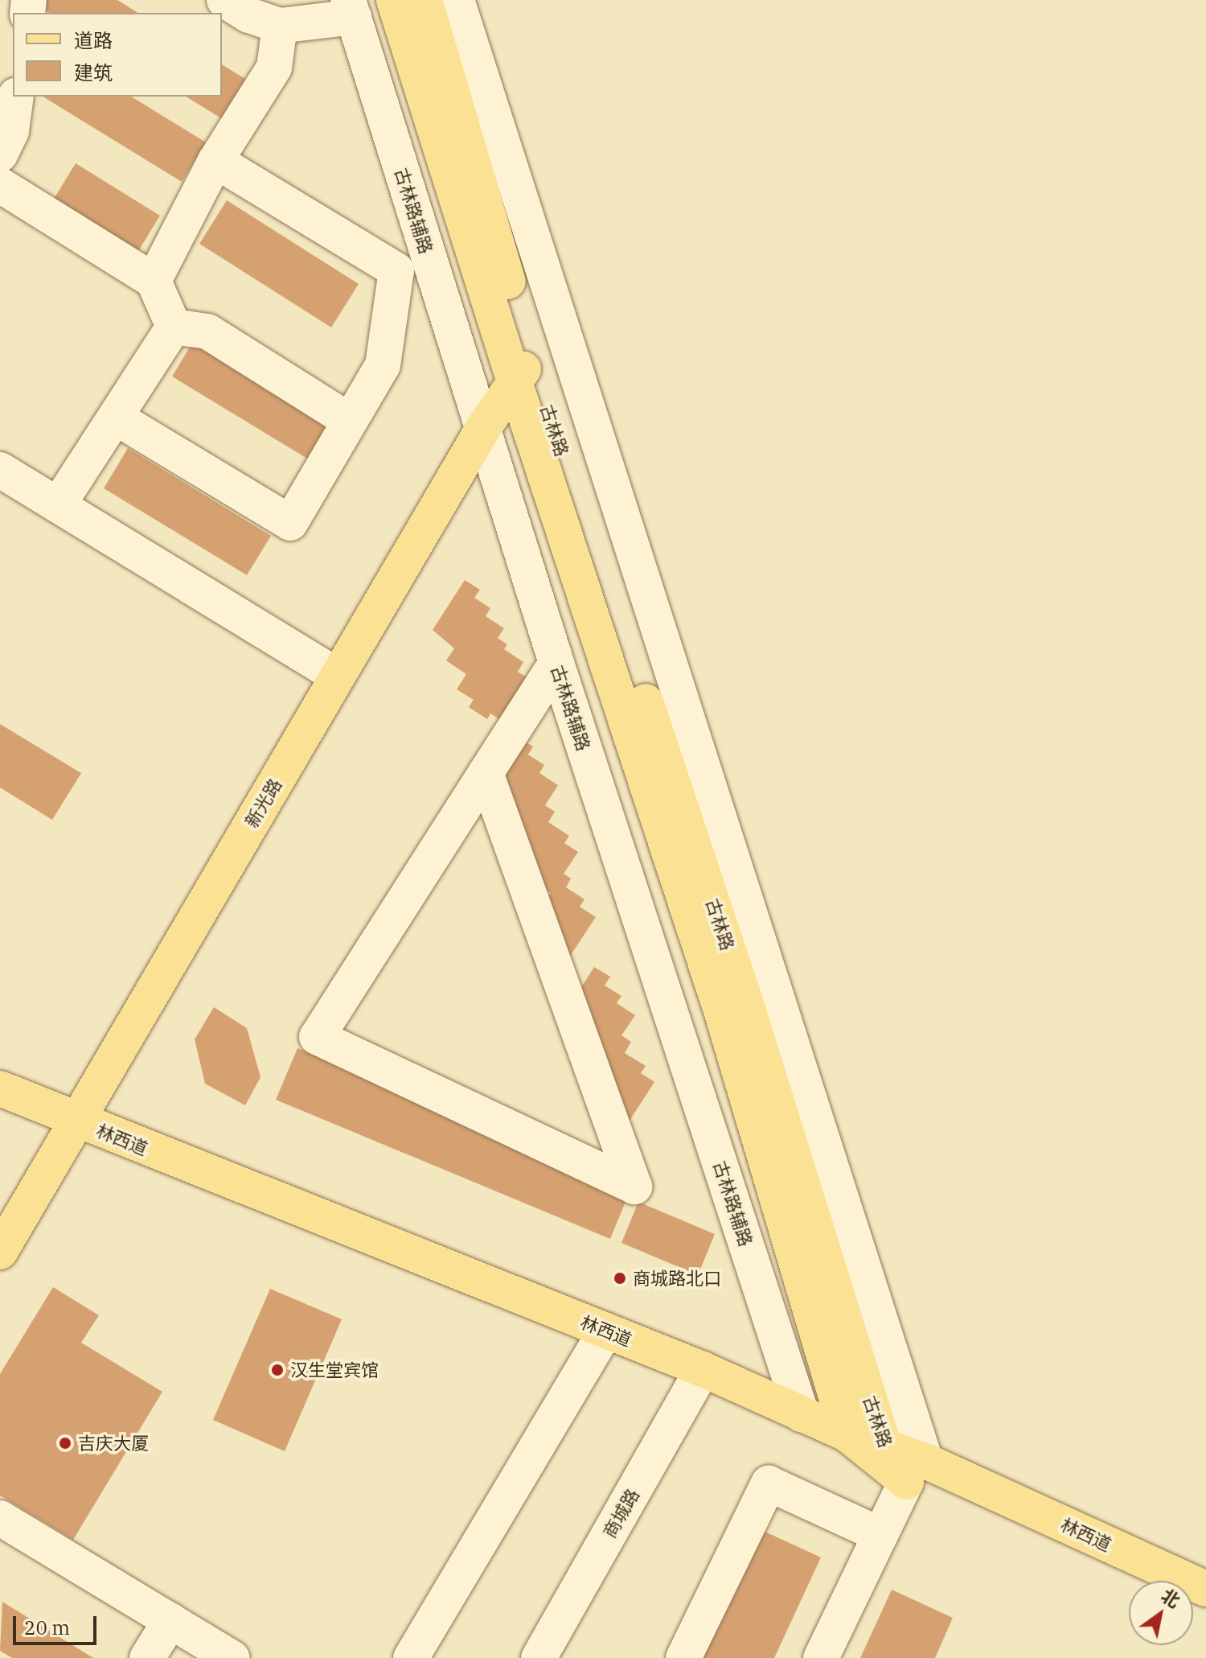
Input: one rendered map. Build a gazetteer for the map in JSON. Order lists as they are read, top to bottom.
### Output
{
  "streets": {
    "main road": ["古林路", "新光路", "林西道"],
    "street": ["古林路辅路", "商城路"]
  },
  "crossings": [
    ["古林路辅路", "新光路"],
    ["古林路辅路", "林西道"],
    ["古林路", "新光路"],
    ["古林路", "林西道"],
    ["新光路", "林西道"],
    ["林西道", "商城路"]
  ],
  "places": ["商城路北口", "汉生堂宾馆", "吉庆大厦"],
  "legend": ["道路", "建筑"],
  "scale_bar": "20 m",
  "north": "top right"
}
